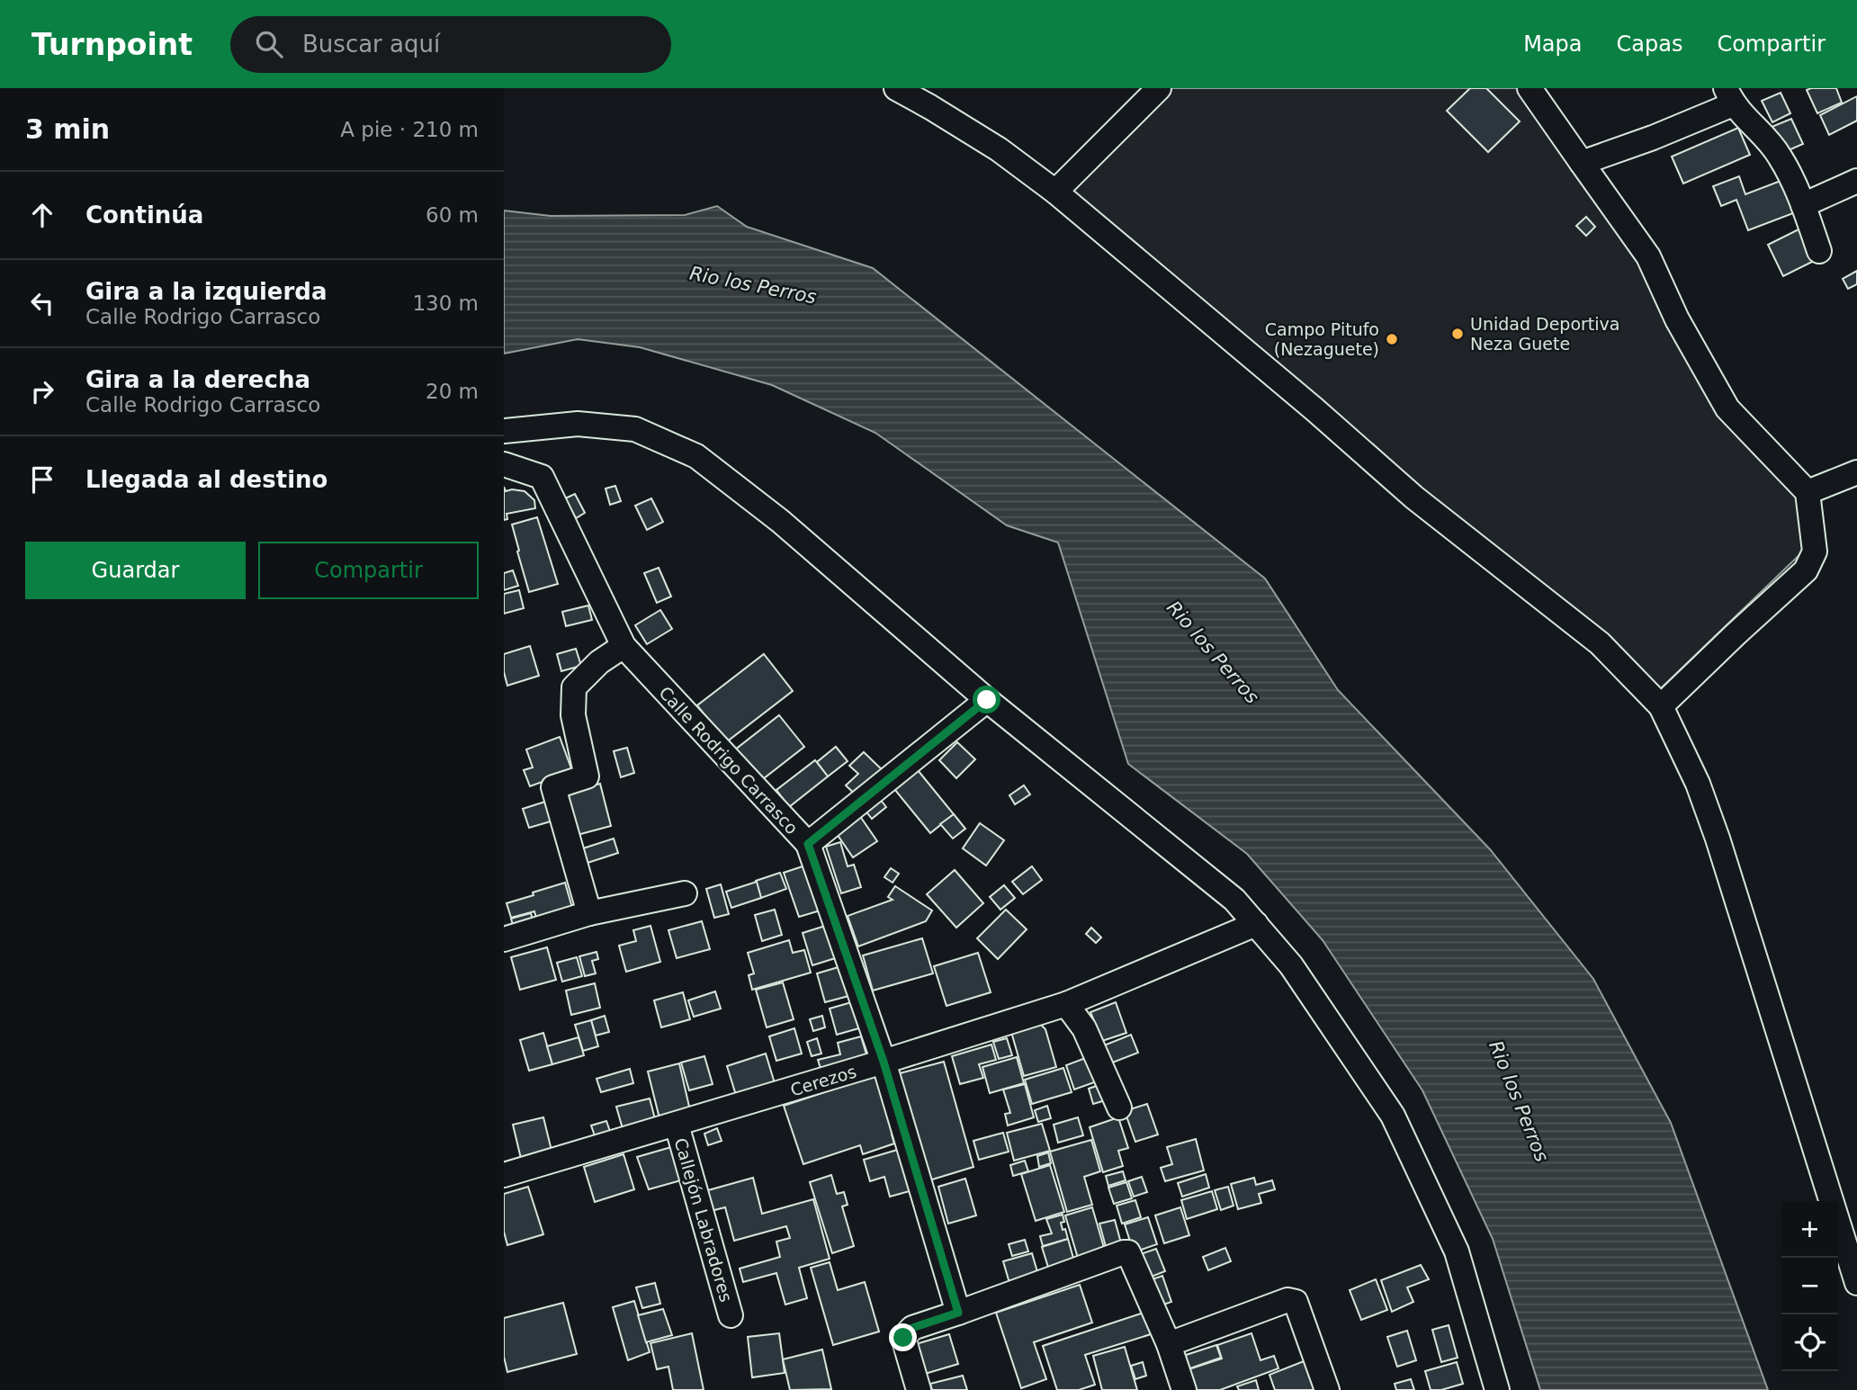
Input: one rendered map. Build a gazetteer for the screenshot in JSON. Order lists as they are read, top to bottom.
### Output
{
  "streets": {
    "street": ["Calle Rodrigo Carrasco", "Cerezos", "Callejón Labradores"]
  },
  "crossings": [
    ["Calle Rodrigo Carrasco", "Cerezos"],
    ["Cerezos", "Callejón Labradores"]
  ],
  "water": ["Rio los Perros"],
  "places": ["Unidad Deportiva Neza Guete", "Campo Pitufo (Nezaguete)"],
  "page": {
    "header": "Turnpoint",
    "search": "Buscar aquí",
    "nav": ["Mapa", "Capas", "Compartir"],
    "heading": ["3 min", "A pie · 210 m"],
    "list": [
      ["Continúa", "60 m"],
      ["Gira a la izquierda", "Calle Rodrigo Carrasco", "130 m"],
      ["Gira a la derecha", "Calle Rodrigo Carrasco", "20 m"],
      "Llegada al destino"
    ],
    "buttons": ["Guardar", "Compartir"],
    "map_buttons": ["+", "−"]
  }
}
